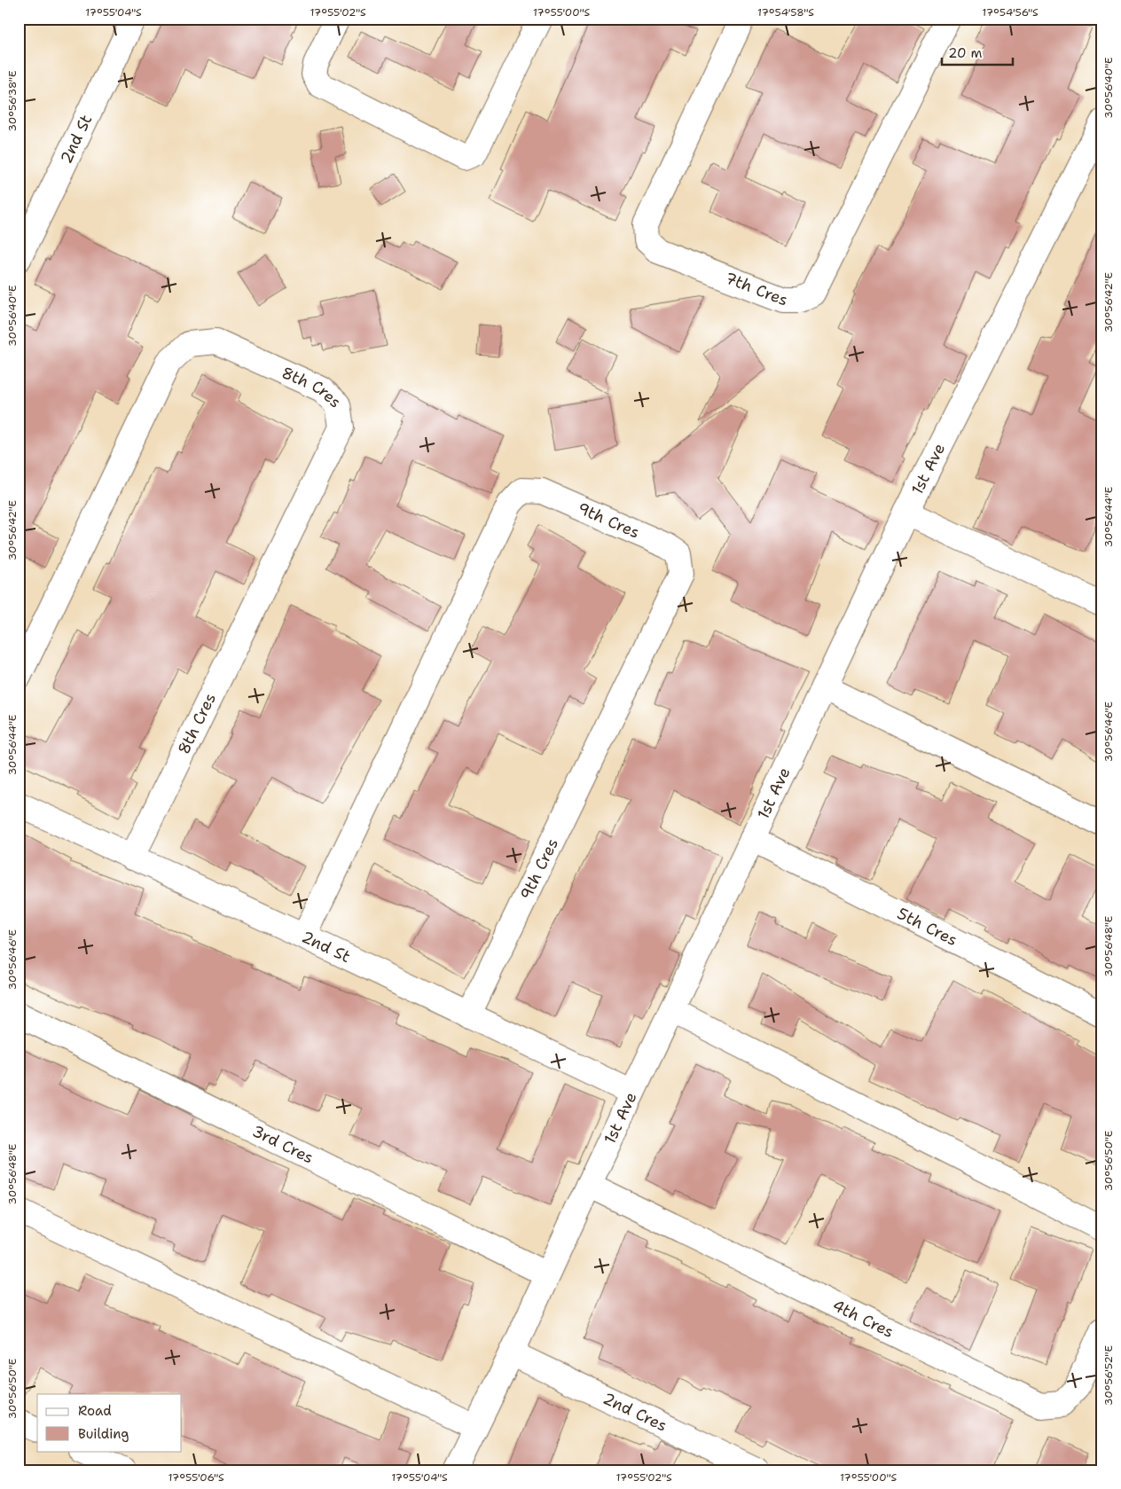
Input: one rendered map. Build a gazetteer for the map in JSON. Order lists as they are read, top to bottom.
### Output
{
  "streets": {
    "street": [
      "2nd St",
      "7th Cres",
      "8th Cres",
      "1st Ave",
      "9th Cres",
      "5th Cres",
      "3rd Cres",
      "4th Cres",
      "2nd Cres"
    ]
  },
  "crossings": [
    ["2nd St", "8th Cres"],
    ["2nd St", "1st Ave"],
    ["2nd St", "9th Cres"],
    ["1st Ave", "5th Cres"],
    ["1st Ave", "3rd Cres"],
    ["1st Ave", "4th Cres"],
    ["1st Ave", "2nd Cres"]
  ],
  "legend": ["Road", "Building"],
  "scale_bar": "20 m",
  "coordinates": [
    "17°55'04\"S",
    "17°55'02\"S",
    "17°55'00\"S",
    "17°54'58\"S",
    "17°54'56\"S",
    "30°56'40\"E",
    "30°56'38\"E",
    "30°56'42\"E",
    "30°56'44\"E",
    "30°56'46\"E",
    "30°56'48\"E",
    "30°56'50\"E",
    "30°56'52\"E",
    "17°55'06\"S"
  ]
}
